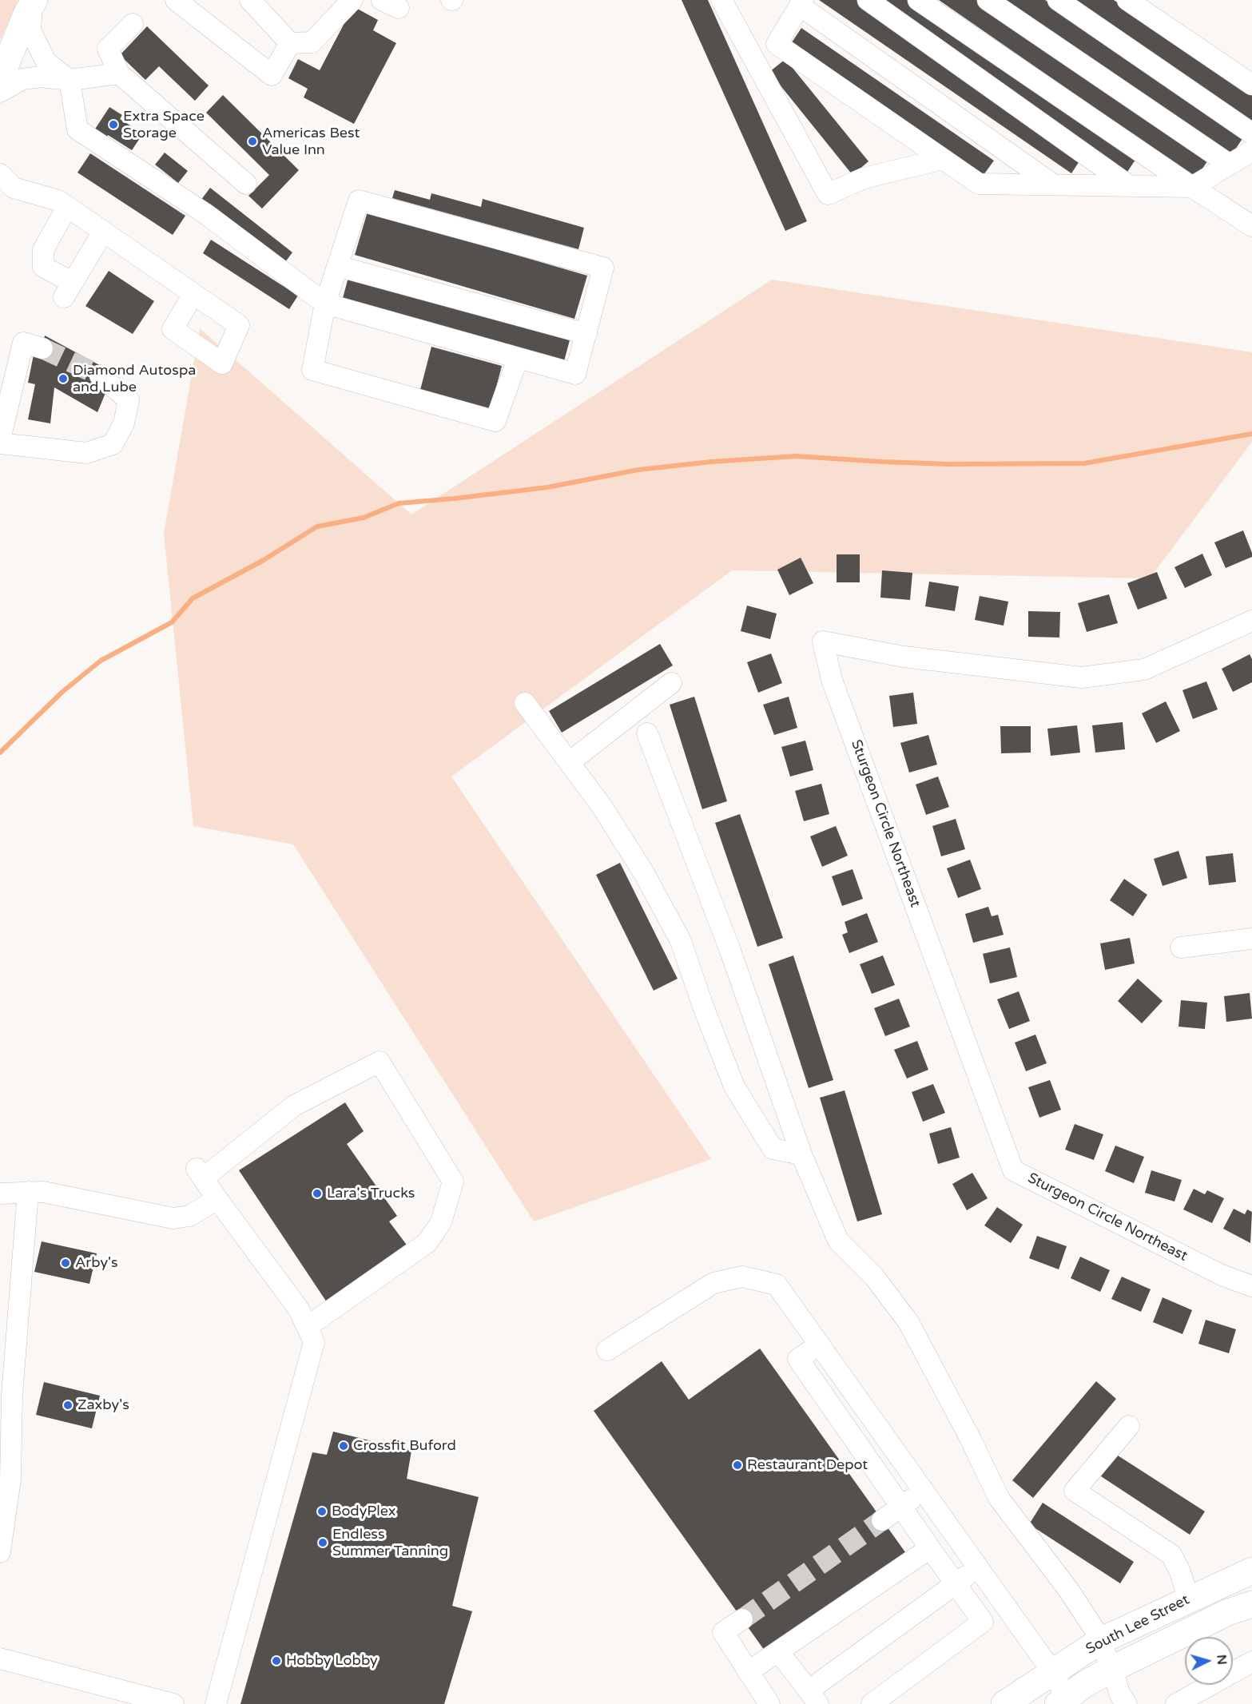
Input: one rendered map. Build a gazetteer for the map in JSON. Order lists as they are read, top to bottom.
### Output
{
  "streets": {
    "main road": ["South Lee Street"],
    "street": ["Sturgeon Circle Northeast"]
  },
  "places": [
    "Extra Space Storage",
    "Americas Best Value Inn",
    "Diamond Autospa and Lube",
    "Lara's Trucks",
    "Arby's",
    "Zaxby's",
    "Crossfit Buford",
    "Restaurant Depot",
    "BodyPlex",
    "Endless Summer Tanning",
    "Hobby Lobby"
  ],
  "north": "right"
}
